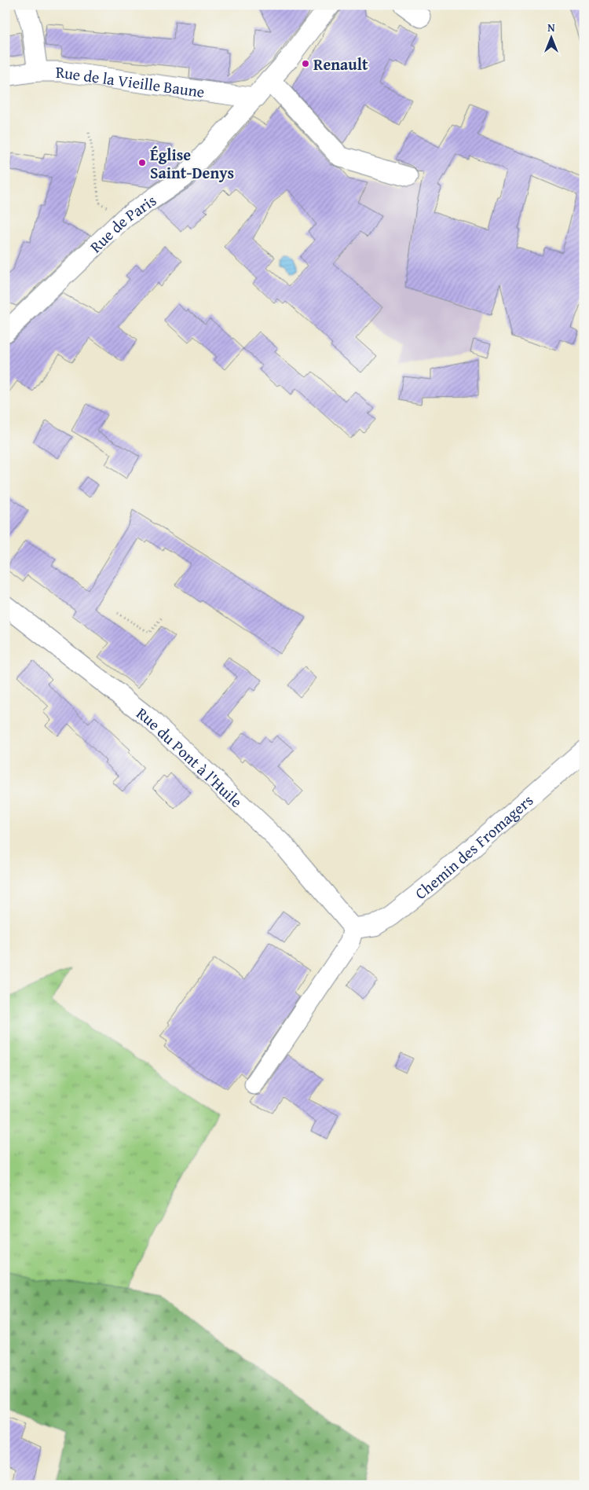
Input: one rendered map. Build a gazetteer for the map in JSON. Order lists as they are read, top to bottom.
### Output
{
  "streets": {
    "street": [
      "Rue de la Vieille Baune",
      "Rue de Paris",
      "Rue du Pont à l'Huile",
      "Chemin des Fromagers"
    ]
  },
  "crossings": [
    ["Rue de la Vieille Baune", "Rue de Paris"],
    ["Rue du Pont à l'Huile", "Chemin des Fromagers"]
  ],
  "places": ["Renault", "Église Saint-Denys"],
  "north": "top"
}
